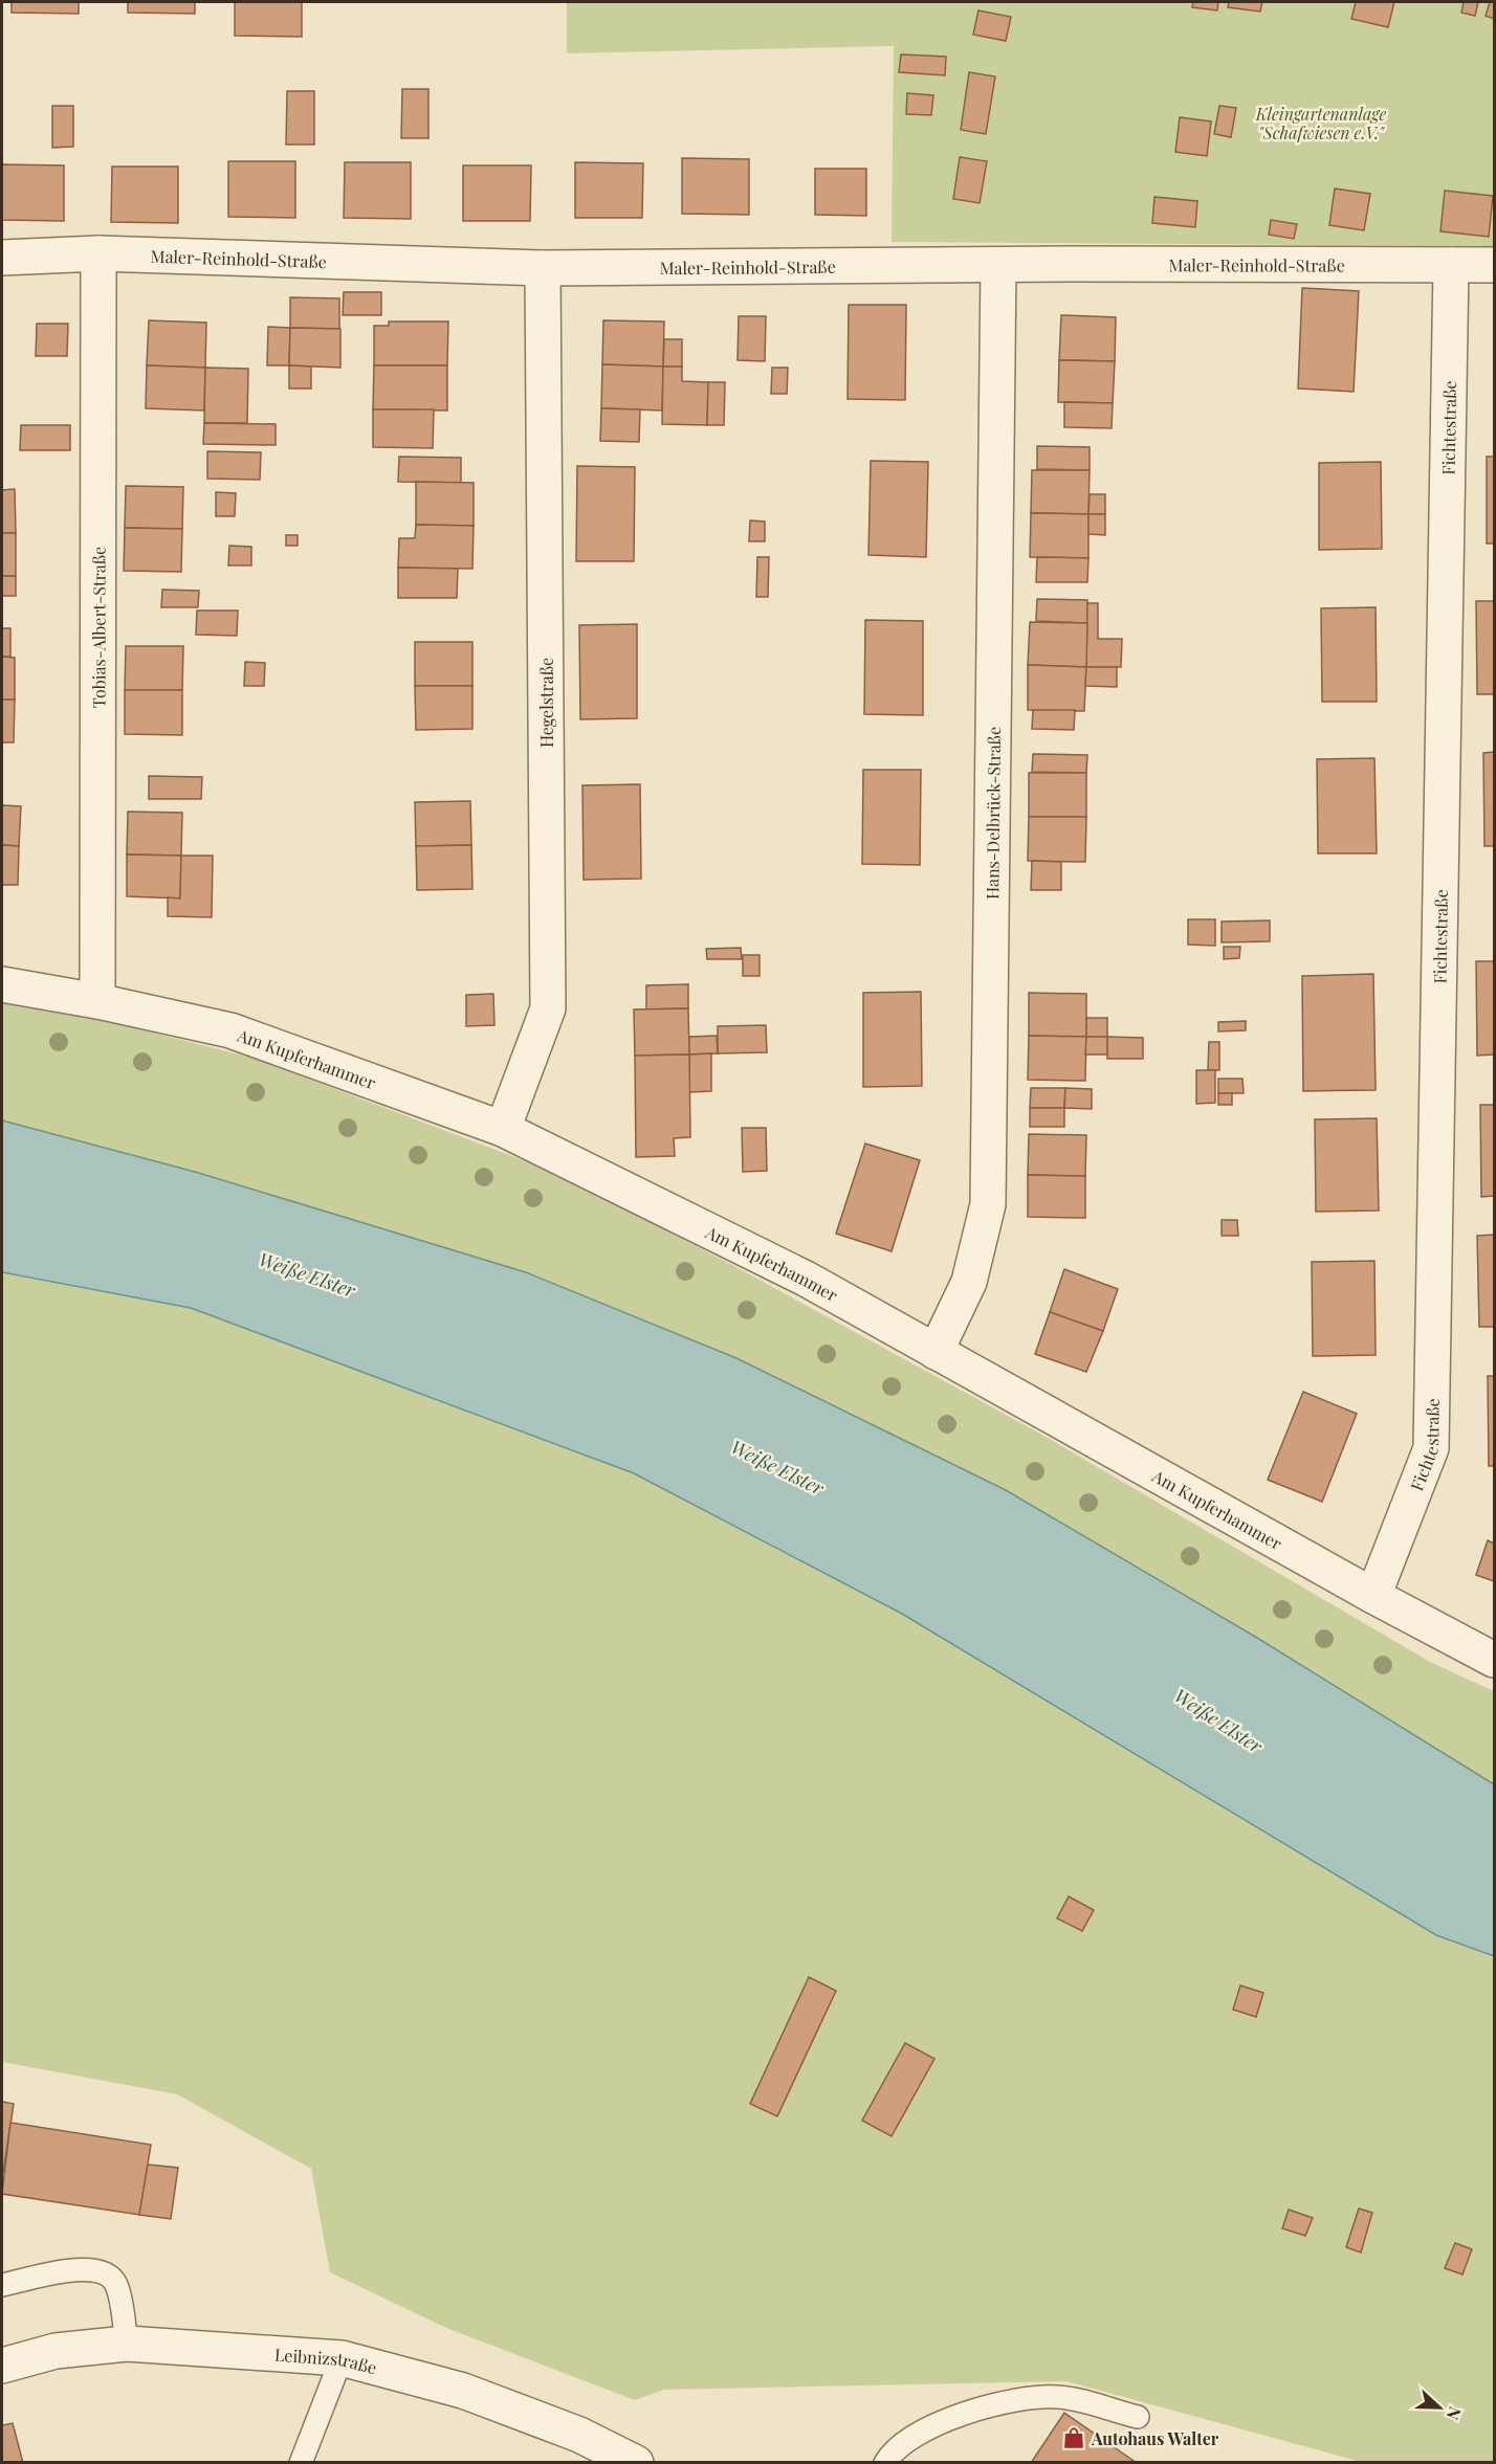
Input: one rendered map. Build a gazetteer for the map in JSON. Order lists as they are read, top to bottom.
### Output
{
  "streets": {
    "street": [
      "Maler-Reinhold-Straße",
      "Fichtestraße",
      "Tobias-Albert-Straße",
      "Hegelstraße",
      "Hans-Delbrück-Straße",
      "Am Kupferhammer",
      "Leibnizstraße"
    ]
  },
  "crossings": [
    ["Maler-Reinhold-Straße", "Fichtestraße"],
    ["Maler-Reinhold-Straße", "Tobias-Albert-Straße"],
    ["Maler-Reinhold-Straße", "Hegelstraße"],
    ["Maler-Reinhold-Straße", "Hans-Delbrück-Straße"],
    ["Fichtestraße", "Am Kupferhammer"],
    ["Tobias-Albert-Straße", "Am Kupferhammer"],
    ["Hegelstraße", "Am Kupferhammer"],
    ["Hans-Delbrück-Straße", "Am Kupferhammer"]
  ],
  "water": ["Weiße Elster"],
  "parks": ["Kleingartenanlage \"Schafwiesen e.V.\""],
  "places": {
    "shop": ["Autohaus Walter"]
  },
  "north": "right"
}
